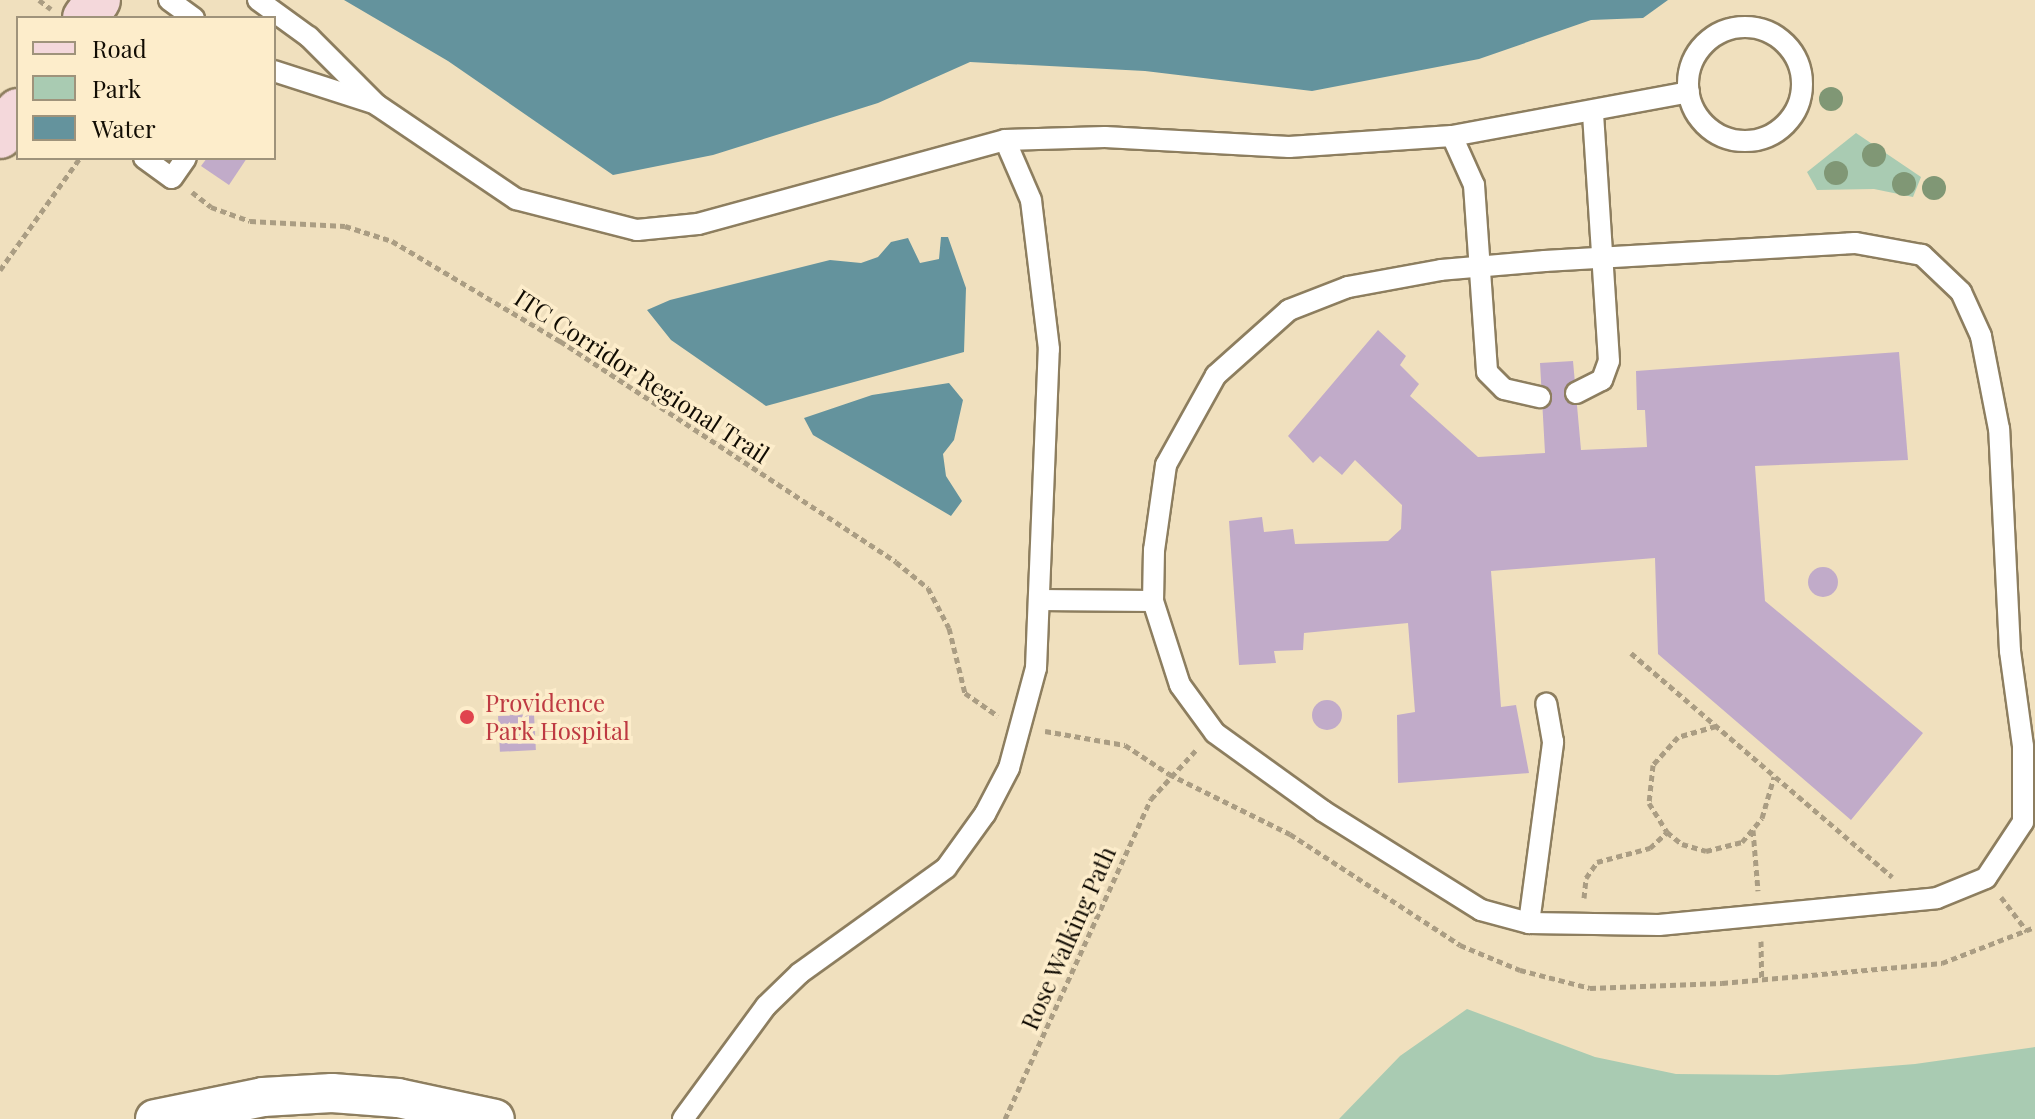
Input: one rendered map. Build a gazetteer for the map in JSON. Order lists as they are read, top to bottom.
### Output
{
  "streets": {
    "path": ["ITC Corridor Regional Trail", "Rose Walking Path"]
  },
  "places": ["Providence Park Hospital"],
  "legend": ["Road", "Park", "Water"]
}
